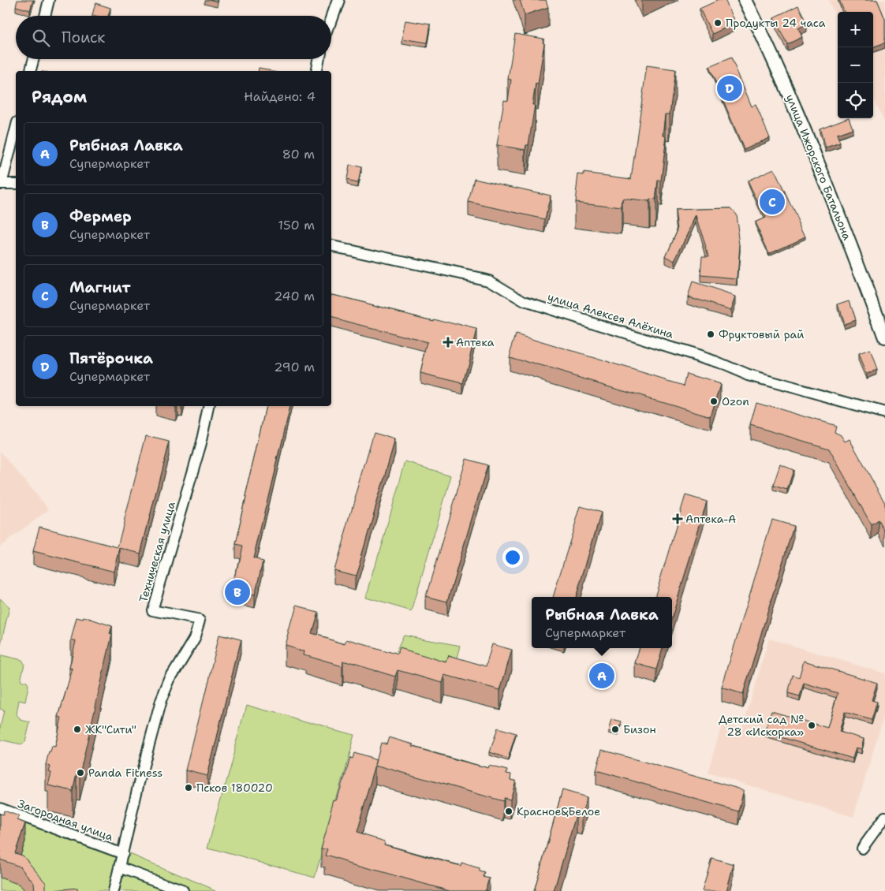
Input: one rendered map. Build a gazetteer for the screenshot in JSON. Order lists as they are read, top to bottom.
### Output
{
  "streets": {
    "street": [
      "улица Ижорского Батальона",
      "улица Алексея Алёхина",
      "Техническая улица",
      "Загородная улица"
    ]
  },
  "crossings": [
    ["Техническая улица", "Загородная улица"]
  ],
  "places": {
    "other": [
      "Продукты 24 часа",
      "Фруктовый рай",
      "Ozon",
      "Детский сад № 28 «Искорка»",
      "ЖК\"Сити\"",
      "Бизон",
      "Panda Fitness",
      "Псков 180020",
      "Красное&Белое"
    ],
    "health": ["Аптека", "Аптека-А"]
  },
  "page": {
    "map_buttons": ["+", "−"],
    "search": "Поиск",
    "heading": ["Рядом", "Найдено: 4"],
    "pins": [
      "D",
      "C",
      "B",
      "A"
    ],
    "list": [
      {
        "mark": "A",
        "name": "Рыбная Лавка",
        "note": "Супермаркет",
        "value": "80 m"
      },
      {
        "mark": "B",
        "name": "Фермер",
        "note": "Супермаркет",
        "value": "150 m"
      },
      {
        "mark": "C",
        "name": "Магнит",
        "note": "Супермаркет",
        "value": "240 m"
      },
      {
        "mark": "D",
        "name": "Пятёрочка",
        "note": "Супермаркет",
        "value": "290 m"
      }
    ],
    "popup": ["Рыбная Лавка", "Супермаркет"]
  }
}
